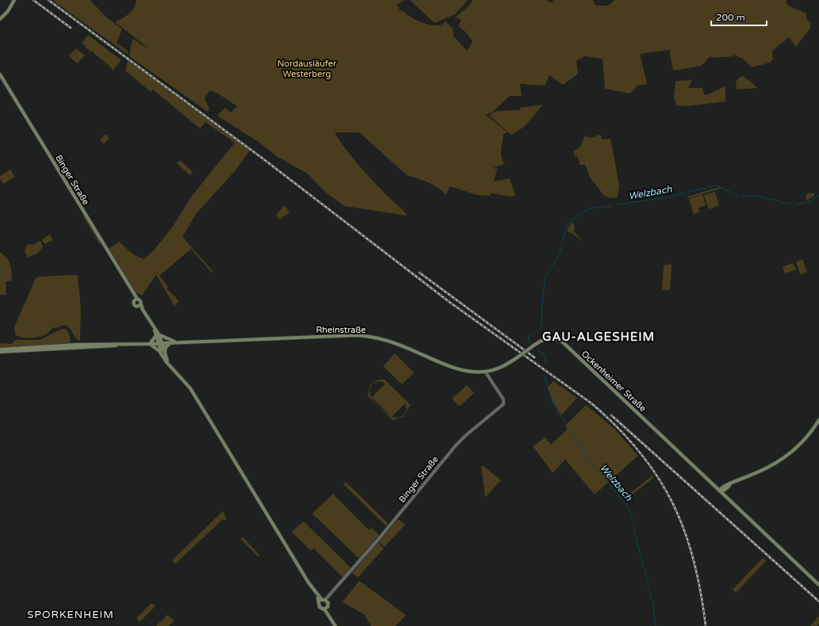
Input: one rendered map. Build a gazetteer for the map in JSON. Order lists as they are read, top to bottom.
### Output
{
  "streets": {
    "main road": ["Binger Straße", "Rheinstraße", "Ockenheimer Straße"]
  },
  "crossings": [
    ["Binger Straße", "Rheinstraße"],
    ["Rheinstraße", "Ockenheimer Straße"]
  ],
  "districts": ["GAU-ALGESHEIM", "SPORKENHEIM"],
  "water": ["Welzbach"],
  "parks": ["Nordausläufer Westerberg"],
  "scale_bar": "200 m"
}
